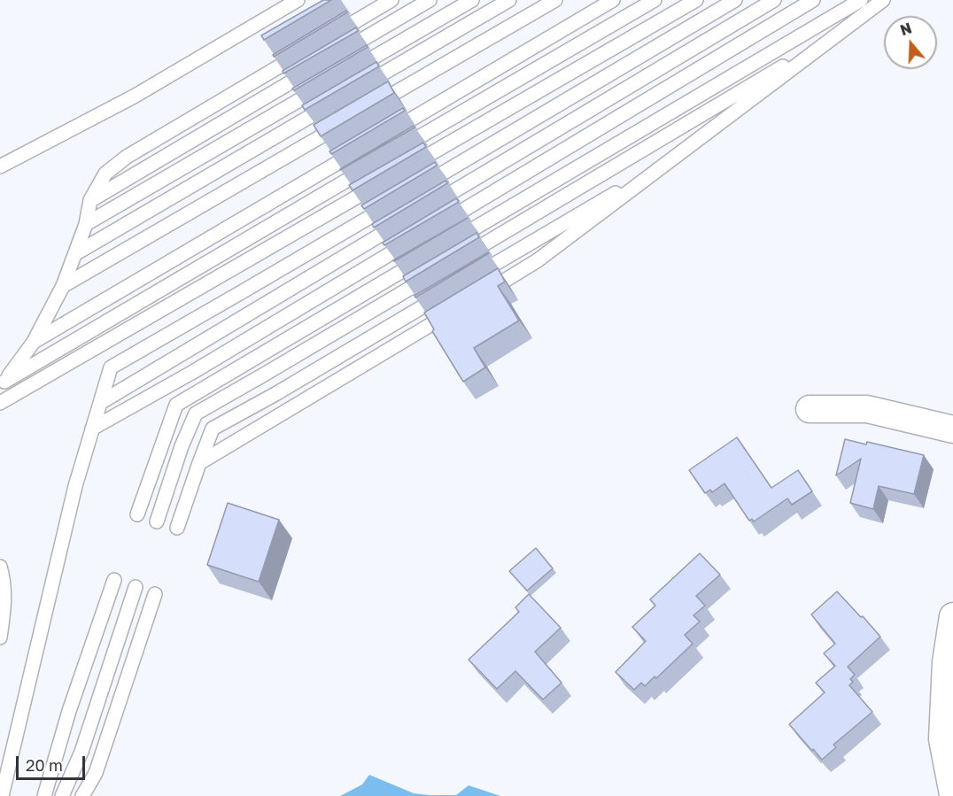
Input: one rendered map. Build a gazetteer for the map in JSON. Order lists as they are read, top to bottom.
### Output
{
  "scale_bar": "20 m",
  "north": "top"
}
